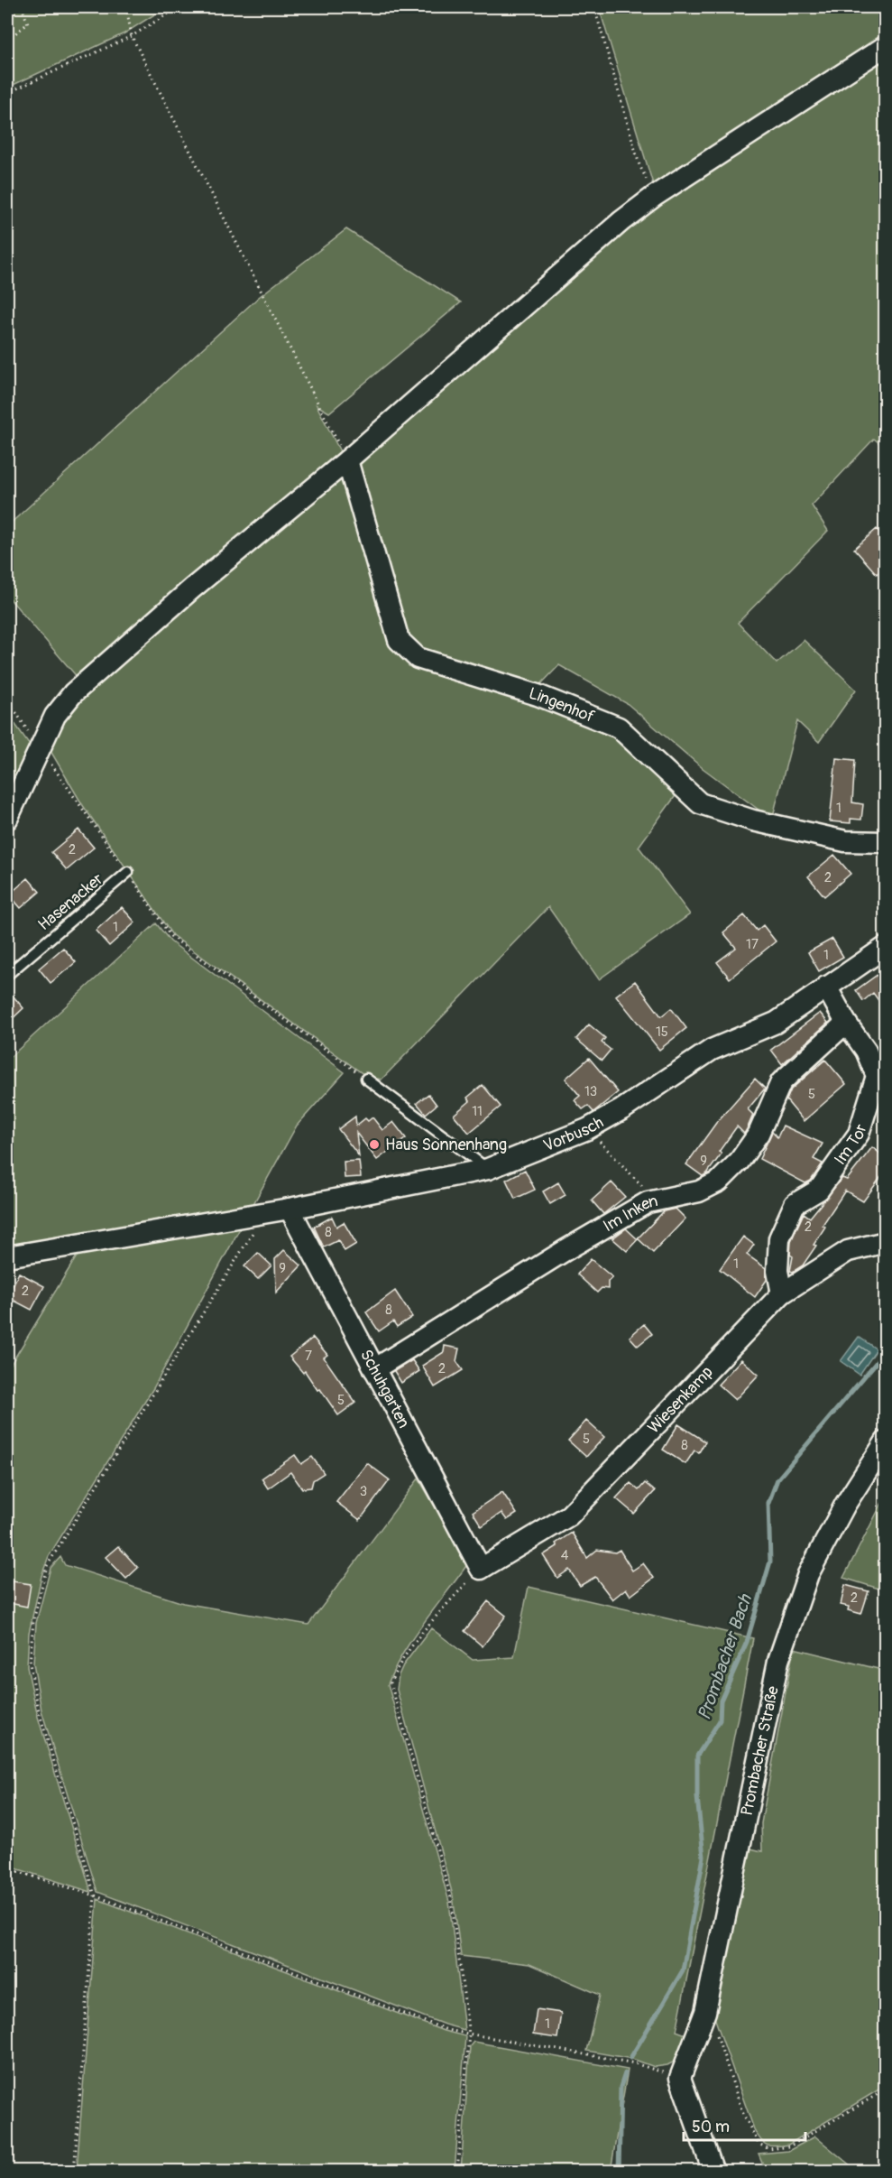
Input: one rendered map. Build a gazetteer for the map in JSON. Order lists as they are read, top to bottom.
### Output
{
  "streets": {
    "street": [
      "Lingenhof",
      "Vorbusch",
      "Im Tor",
      "Im Inken",
      "Schuhgarten",
      "Wiesenkamp",
      "Prombacher Straße"
    ],
    "lane": ["Hasenacker"]
  },
  "crossings": [
    ["Vorbusch", "Im Tor"],
    ["Vorbusch", "Schuhgarten"],
    ["Im Tor", "Im Inken"],
    ["Im Tor", "Wiesenkamp"],
    ["Im Inken", "Schuhgarten"],
    ["Schuhgarten", "Wiesenkamp"]
  ],
  "water": ["Prombacher Bach"],
  "places": ["Haus Sonnenhang"],
  "house_numbers": [
    "1",
    "2",
    "2",
    "1",
    "17",
    "1",
    "15",
    "13",
    "5",
    "11",
    "9",
    "2",
    "8",
    "1",
    "9",
    "2",
    "8",
    "7",
    "2",
    "5",
    "5",
    "8",
    "3",
    "4",
    "2",
    "1"
  ],
  "scale_bar": "50 m"
}
